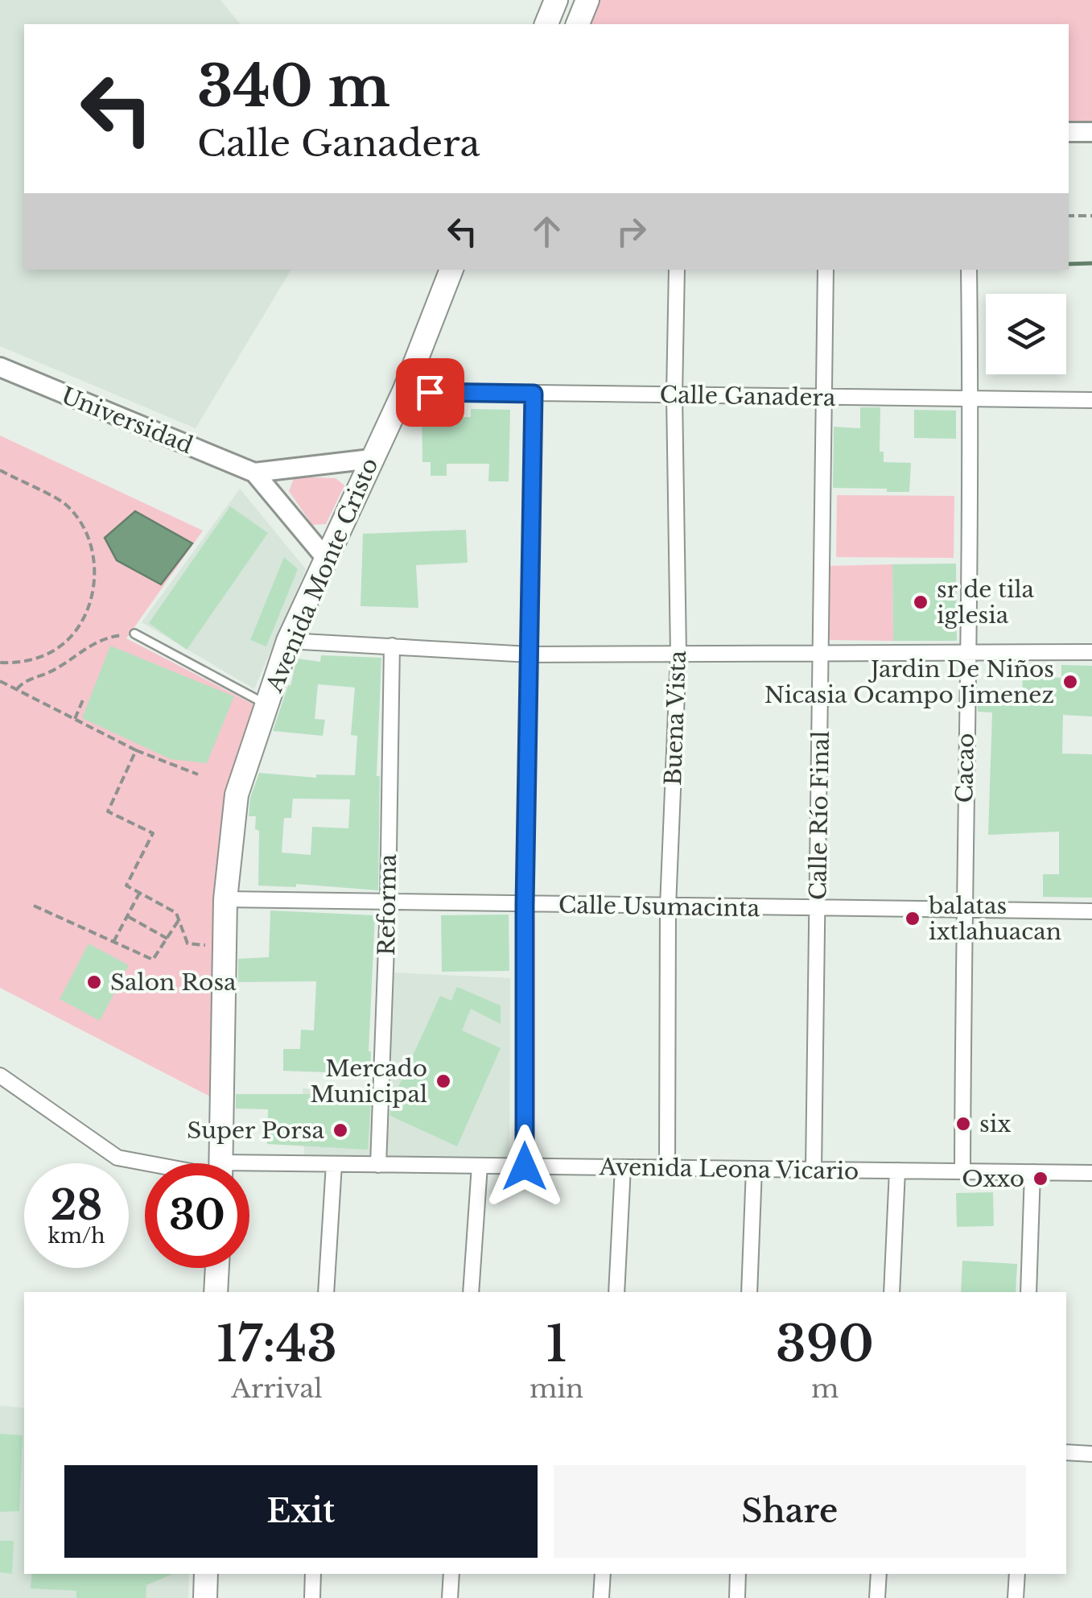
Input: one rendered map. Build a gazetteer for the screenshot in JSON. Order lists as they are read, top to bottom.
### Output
{
  "streets": {
    "main road": ["Avenida Monte Cristo"],
    "street": [
      "Calle Ganadera",
      "Universidad",
      "Buena Vista",
      "Cacao",
      "Calle Río Final",
      "Reforma",
      "Calle Usumacinta",
      "Avenida Leona Vicario"
    ]
  },
  "crossings": [
    ["Calle Ganadera", "Avenida Monte Cristo"],
    ["Calle Ganadera", "Buena Vista"],
    ["Calle Ganadera", "Cacao"],
    ["Calle Ganadera", "Calle Río Final"],
    ["Avenida Monte Cristo", "Calle Usumacinta"],
    ["Buena Vista", "Calle Usumacinta"],
    ["Buena Vista", "Avenida Leona Vicario"],
    ["Cacao", "Calle Usumacinta"],
    ["Cacao", "Avenida Leona Vicario"],
    ["Calle Río Final", "Calle Usumacinta"],
    ["Calle Río Final", "Avenida Leona Vicario"],
    ["Reforma", "Calle Usumacinta"],
    ["Reforma", "Avenida Leona Vicario"]
  ],
  "places": [
    "sr de tila iglesia",
    "Jardin De Niños Nicasia Ocampo Jimenez",
    "balatas ixtlahuacan",
    "Salon Rosa",
    "Mercado Municipal",
    "six",
    "Super Porsa",
    "Oxxo"
  ],
  "page": {
    "turn": ["340 m", "Calle Ganadera"],
    "speed": "28 km/h",
    "limit": "30",
    "eta": [
      "17:43",
      "Arrival",
      "1",
      "min",
      "390",
      "m"
    ],
    "buttons": ["Exit", "Share"]
  }
}
